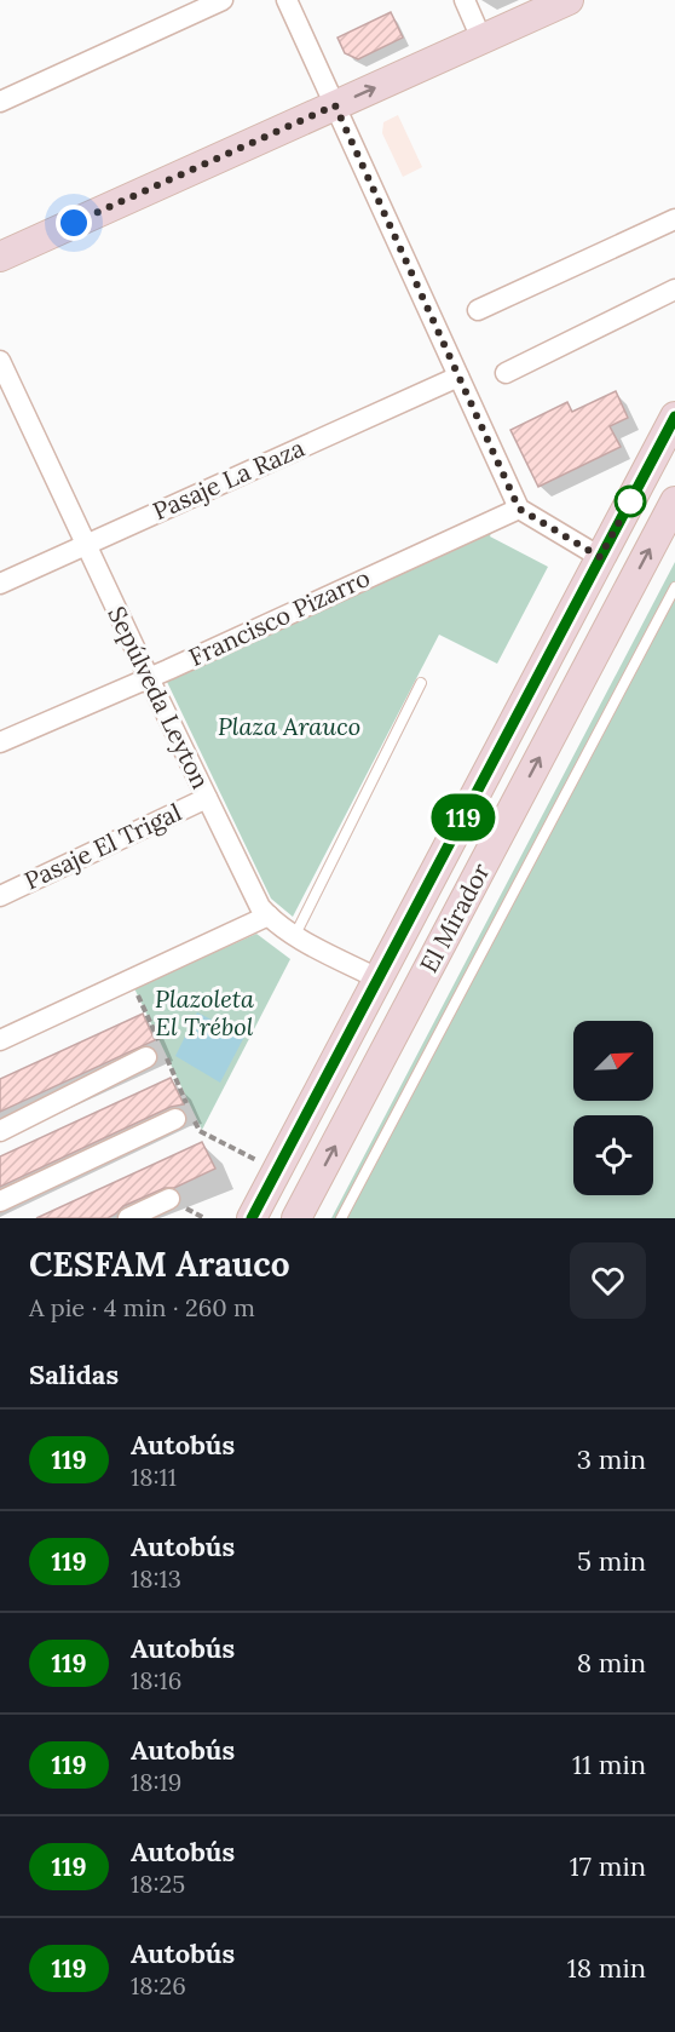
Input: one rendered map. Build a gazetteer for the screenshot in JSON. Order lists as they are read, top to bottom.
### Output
{
  "streets": {
    "main road": ["El Mirador"],
    "street": [
      "Pasaje La Raza",
      "Francisco Pizarro",
      "Sepúlveda Leyton",
      "Pasaje El Trigal"
    ]
  },
  "crossings": [
    ["Pasaje La Raza", "Sepúlveda Leyton"],
    ["Francisco Pizarro", "Sepúlveda Leyton"],
    ["Sepúlveda Leyton", "Pasaje El Trigal"],
    ["Sepúlveda Leyton", "El Mirador"]
  ],
  "parks": ["Plaza Arauco", "Plazoleta El Trébol"],
  "lines": ["bus line 119"],
  "north": "top right",
  "page": {
    "on_map": "119",
    "heading": [
      ["CESFAM Arauco", "A pie · 4 min · 260 m"],
      "Salidas"
    ],
    "list": [
      {
        "mark": "119",
        "name": "Autobús",
        "note": "18:11",
        "value": "3 min"
      },
      {
        "mark": "119",
        "name": "Autobús",
        "note": "18:13",
        "value": "5 min"
      },
      {
        "mark": "119",
        "name": "Autobús",
        "note": "18:16",
        "value": "8 min"
      },
      {
        "mark": "119",
        "name": "Autobús",
        "note": "18:19",
        "value": "11 min"
      },
      {
        "mark": "119",
        "name": "Autobús",
        "note": "18:25",
        "value": "17 min"
      },
      {
        "mark": "119",
        "name": "Autobús",
        "note": "18:26",
        "value": "18 min"
      }
    ]
  }
}
